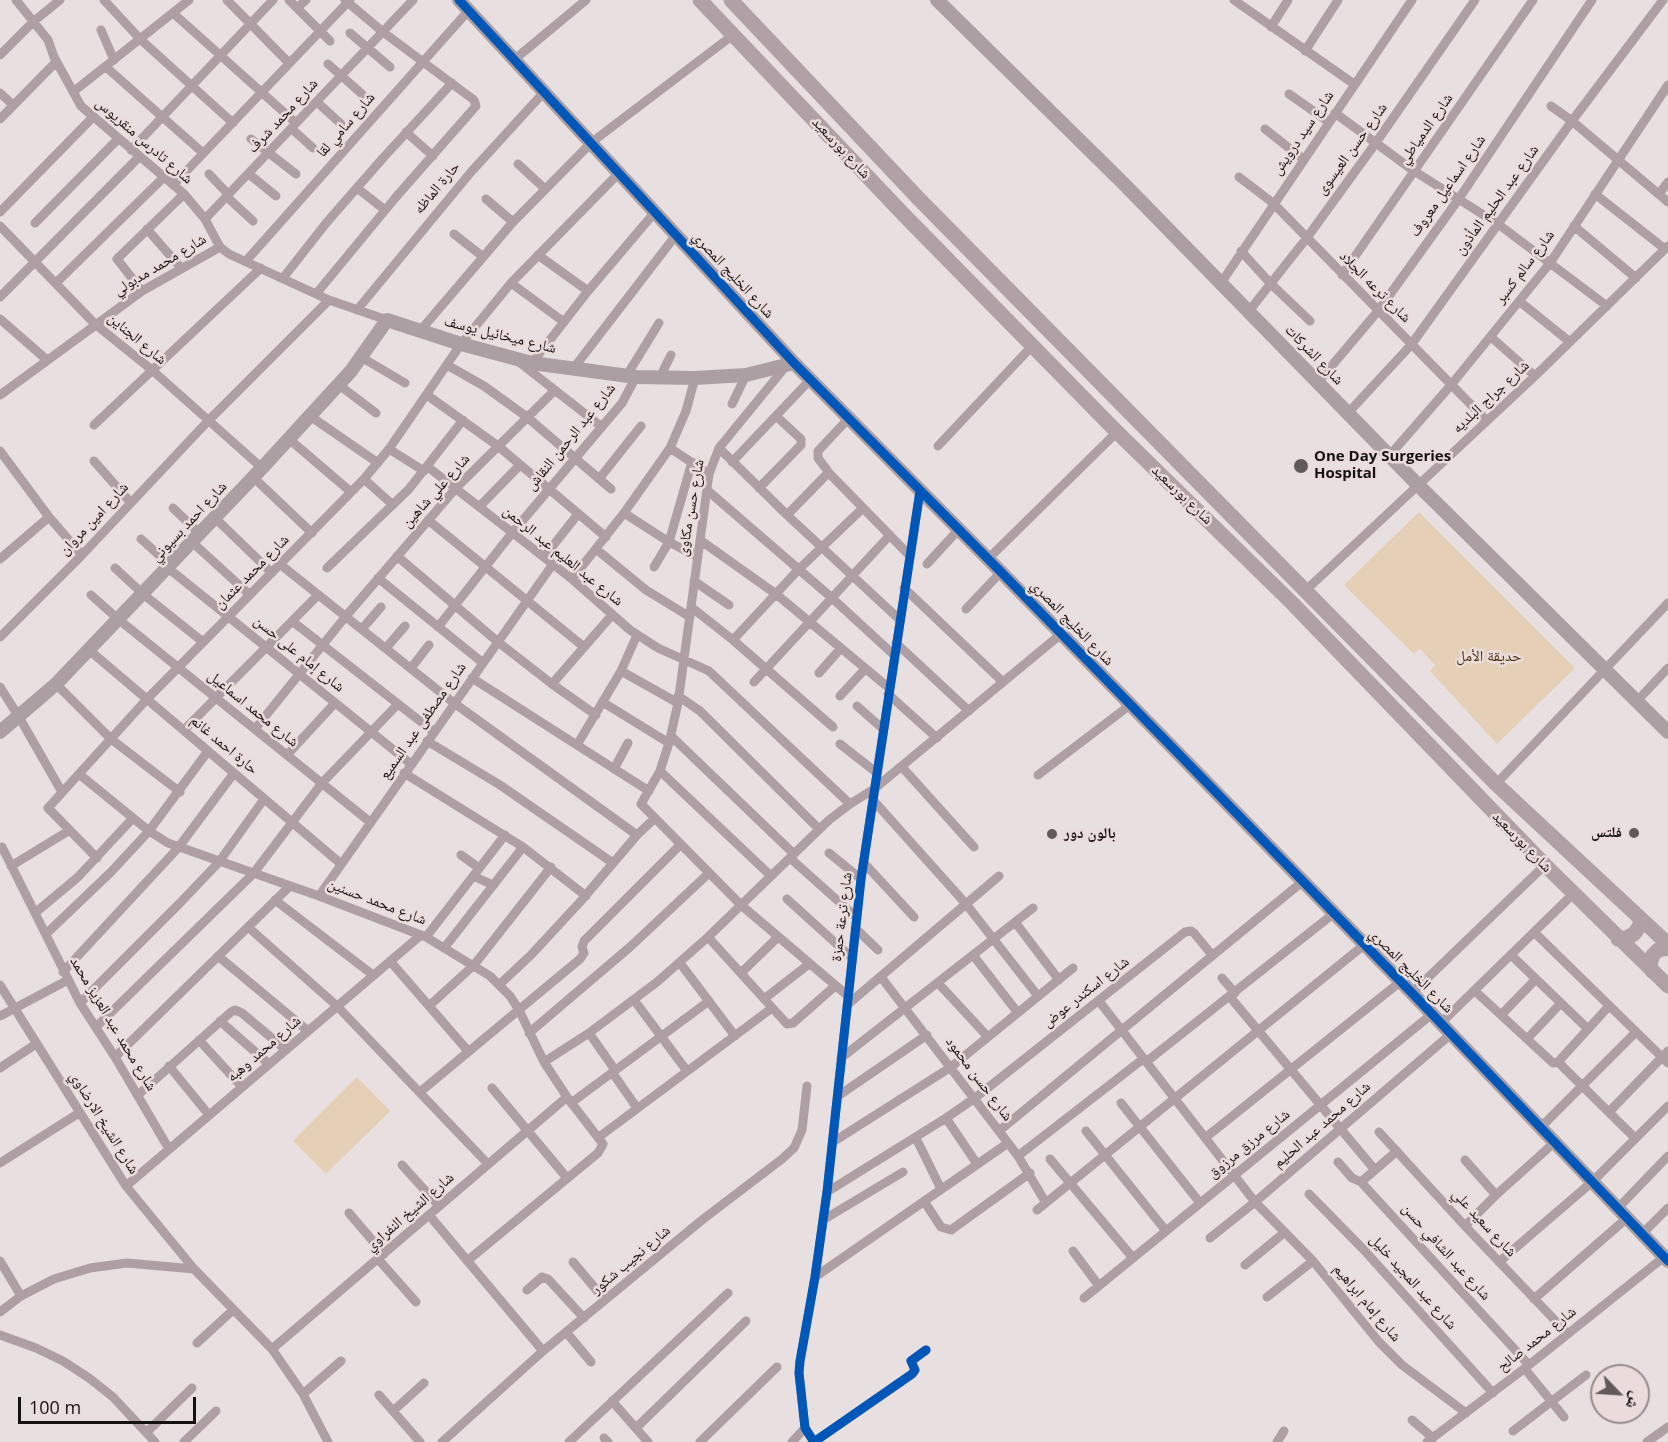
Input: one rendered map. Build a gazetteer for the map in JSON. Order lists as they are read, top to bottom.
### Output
{
  "streets": {
    "main road": ["شارع بورسعيد"],
    "street": [
      "شارع محمد شرف",
      "شارع سامي لقا",
      "شارع الدمياطي",
      "شارع سيد درويش",
      "شارع تادرس منقريوس",
      "شارع حسن العيسوى",
      "شارع اسماعيل معروف",
      "حارة الماظه",
      "شارع عبد الحليم المأذون",
      "شارع محمد مدبولي",
      "شارع سالم كسبر",
      "شارع الخليج المصري",
      "شارع ترعه الجلاد",
      "شارع ميخائيل يوسف",
      "شارع الجناين",
      "شارع الشركات",
      "شارع جراج البلديه",
      "شارع عبد الرحمن النقاش",
      "شارع علي شاهين",
      "شارع حسن مكاوى",
      "شارع امين مروان",
      "شارع احمد بسيوني",
      "شارع عبد العليم عبد الرحمن",
      "شارع محمد عثمان",
      "شارع إمام على حسن",
      "شارع محمد اسماعيل",
      "شارع مصطفى عبد السميع",
      "حارة احمد غانم",
      "شارع محمد حسنين",
      "شارع ترعة حمزة",
      "شارع اسكندر عوض",
      "شارع محمد عبد العزيز محمد",
      "شارع محمد وهبه",
      "شارع حسن محمود",
      "شارع الشيخ الارضاوي",
      "شارع محمد عبد الحليم",
      "شارع مرزق مرزوق",
      "شارع الشيخ النفراوي",
      "شارع سعيد علي",
      "شارع عبد الشافي حسن",
      "شارع نجيب شكور",
      "شارع عبد المجيد خليل",
      "شارع إمام ابراهيم",
      "شارع محمد صالح"
    ]
  },
  "crossings": [
    ["شارع محمد شرف", "شارع تادرس منقريوس"],
    ["شارع سامي لقا", "شارع الخليج المصري"],
    ["شارع سامي لقا", "شارع ميخائيل يوسف"],
    ["شارع الدمياطي", "شارع ترعه الجلاد"],
    ["شارع سيد درويش", "شارع ترعه الجلاد"],
    ["شارع سيد درويش", "شارع الشركات"],
    ["شارع تادرس منقريوس", "شارع محمد مدبولي"],
    ["شارع بورسعيد", "شارع جراج البلديه"],
    ["شارع بورسعيد", "شارع مرزق مرزوق"],
    ["شارع حسن العيسوى", "شارع ترعه الجلاد"],
    ["شارع حسن العيسوى", "شارع الشركات"],
    ["شارع اسماعيل معروف", "شارع ترعه الجلاد"],
    ["شارع اسماعيل معروف", "شارع الشركات"],
    ["حارة الماظه", "شارع الخليج المصري"],
    ["حارة الماظه", "شارع ميخائيل يوسف"],
    ["شارع عبد الحليم المأذون", "شارع ترعه الجلاد"],
    ["شارع عبد الحليم المأذون", "شارع الشركات"],
    ["شارع محمد مدبولي", "شارع الجناين"],
    ["شارع سالم كسبر", "شارع ترعه الجلاد"],
    ["شارع سالم كسبر", "شارع الشركات"],
    ["شارع الخليج المصري", "شارع ميخائيل يوسف"],
    ["شارع الخليج المصري", "شارع حسن مكاوى"],
    ["شارع الخليج المصري", "شارع محمد عثمان"],
    ["شارع الخليج المصري", "شارع ترعة حمزة"],
    ["شارع الخليج المصري", "شارع محمد عبد الحليم"],
    ["شارع الخليج المصري", "شارع مرزق مرزوق"],
    ["شارع الخليج المصري", "شارع محمد صالح"],
    ["شارع ترعه الجلاد", "شارع جراج البلديه"],
    ["شارع ميخائيل يوسف", "شارع عبد الرحمن النقاش"],
    ["شارع ميخائيل يوسف", "شارع حسن مكاوى"],
    ["شارع ميخائيل يوسف", "شارع امين مروان"],
    ["شارع ميخائيل يوسف", "شارع احمد بسيوني"],
    ["شارع ميخائيل يوسف", "شارع محمد عثمان"],
    ["شارع الجناين", "شارع امين مروان"],
    ["شارع الجناين", "شارع احمد بسيوني"],
    ["شارع الجناين", "شارع محمد عثمان"],
    ["شارع الشركات", "شارع جراج البلديه"],
    ["شارع عبد الرحمن النقاش", "شارع عبد العليم عبد الرحمن"],
    ["شارع علي شاهين", "شارع عبد العليم عبد الرحمن"],
    ["شارع علي شاهين", "شارع إمام على حسن"],
    ["شارع علي شاهين", "شارع محمد اسماعيل"],
    ["شارع حسن مكاوى", "شارع عبد العليم عبد الرحمن"],
    ["شارع احمد بسيوني", "شارع إمام على حسن"],
    ["شارع احمد بسيوني", "شارع محمد اسماعيل"],
    ["شارع احمد بسيوني", "حارة احمد غانم"],
    ["شارع عبد العليم عبد الرحمن", "شارع محمد عثمان"],
    ["شارع عبد العليم عبد الرحمن", "شارع مصطفى عبد السميع"],
    ["شارع محمد عثمان", "شارع إمام على حسن"],
    ["شارع محمد عثمان", "شارع محمد اسماعيل"],
    ["شارع محمد عثمان", "حارة احمد غانم"],
    ["شارع محمد عثمان", "شارع محمد حسنين"],
    ["شارع إمام على حسن", "شارع مصطفى عبد السميع"],
    ["شارع محمد اسماعيل", "شارع مصطفى عبد السميع"],
    ["شارع مصطفى عبد السميع", "حارة احمد غانم"],
    ["شارع مصطفى عبد السميع", "شارع محمد حسنين"],
    ["شارع محمد حسنين", "شارع محمد وهبه"],
    ["شارع محمد حسنين", "شارع الشيخ النفراوي"],
    ["شارع ترعة حمزة", "شارع اسكندر عوض"],
    ["شارع اسكندر عوض", "شارع حسن محمود"],
    ["شارع اسكندر عوض", "شارع إمام ابراهيم"],
    ["شارع محمد عبد العزيز محمد", "شارع محمد وهبه"],
    ["شارع محمد وهبه", "شارع الشيخ الارضاوي"],
    ["شارع الشيخ الارضاوي", "شارع الشيخ النفراوي"],
    ["شارع محمد عبد الحليم", "شارع إمام ابراهيم"],
    ["شارع مرزق مرزوق", "شارع إمام ابراهيم"],
    ["شارع سعيد علي", "شارع محمد صالح"],
    ["شارع عبد الشافي حسن", "شارع محمد صالح"],
    ["شارع عبد المجيد خليل", "شارع محمد صالح"],
    ["شارع إمام ابراهيم", "شارع محمد صالح"]
  ],
  "parks": ["حديقة الأمل"],
  "places": ["One Day Surgeries Hospital", "فلتس", "بالون دور"],
  "scale_bar": "100 m",
  "north": "bottom right"
}
